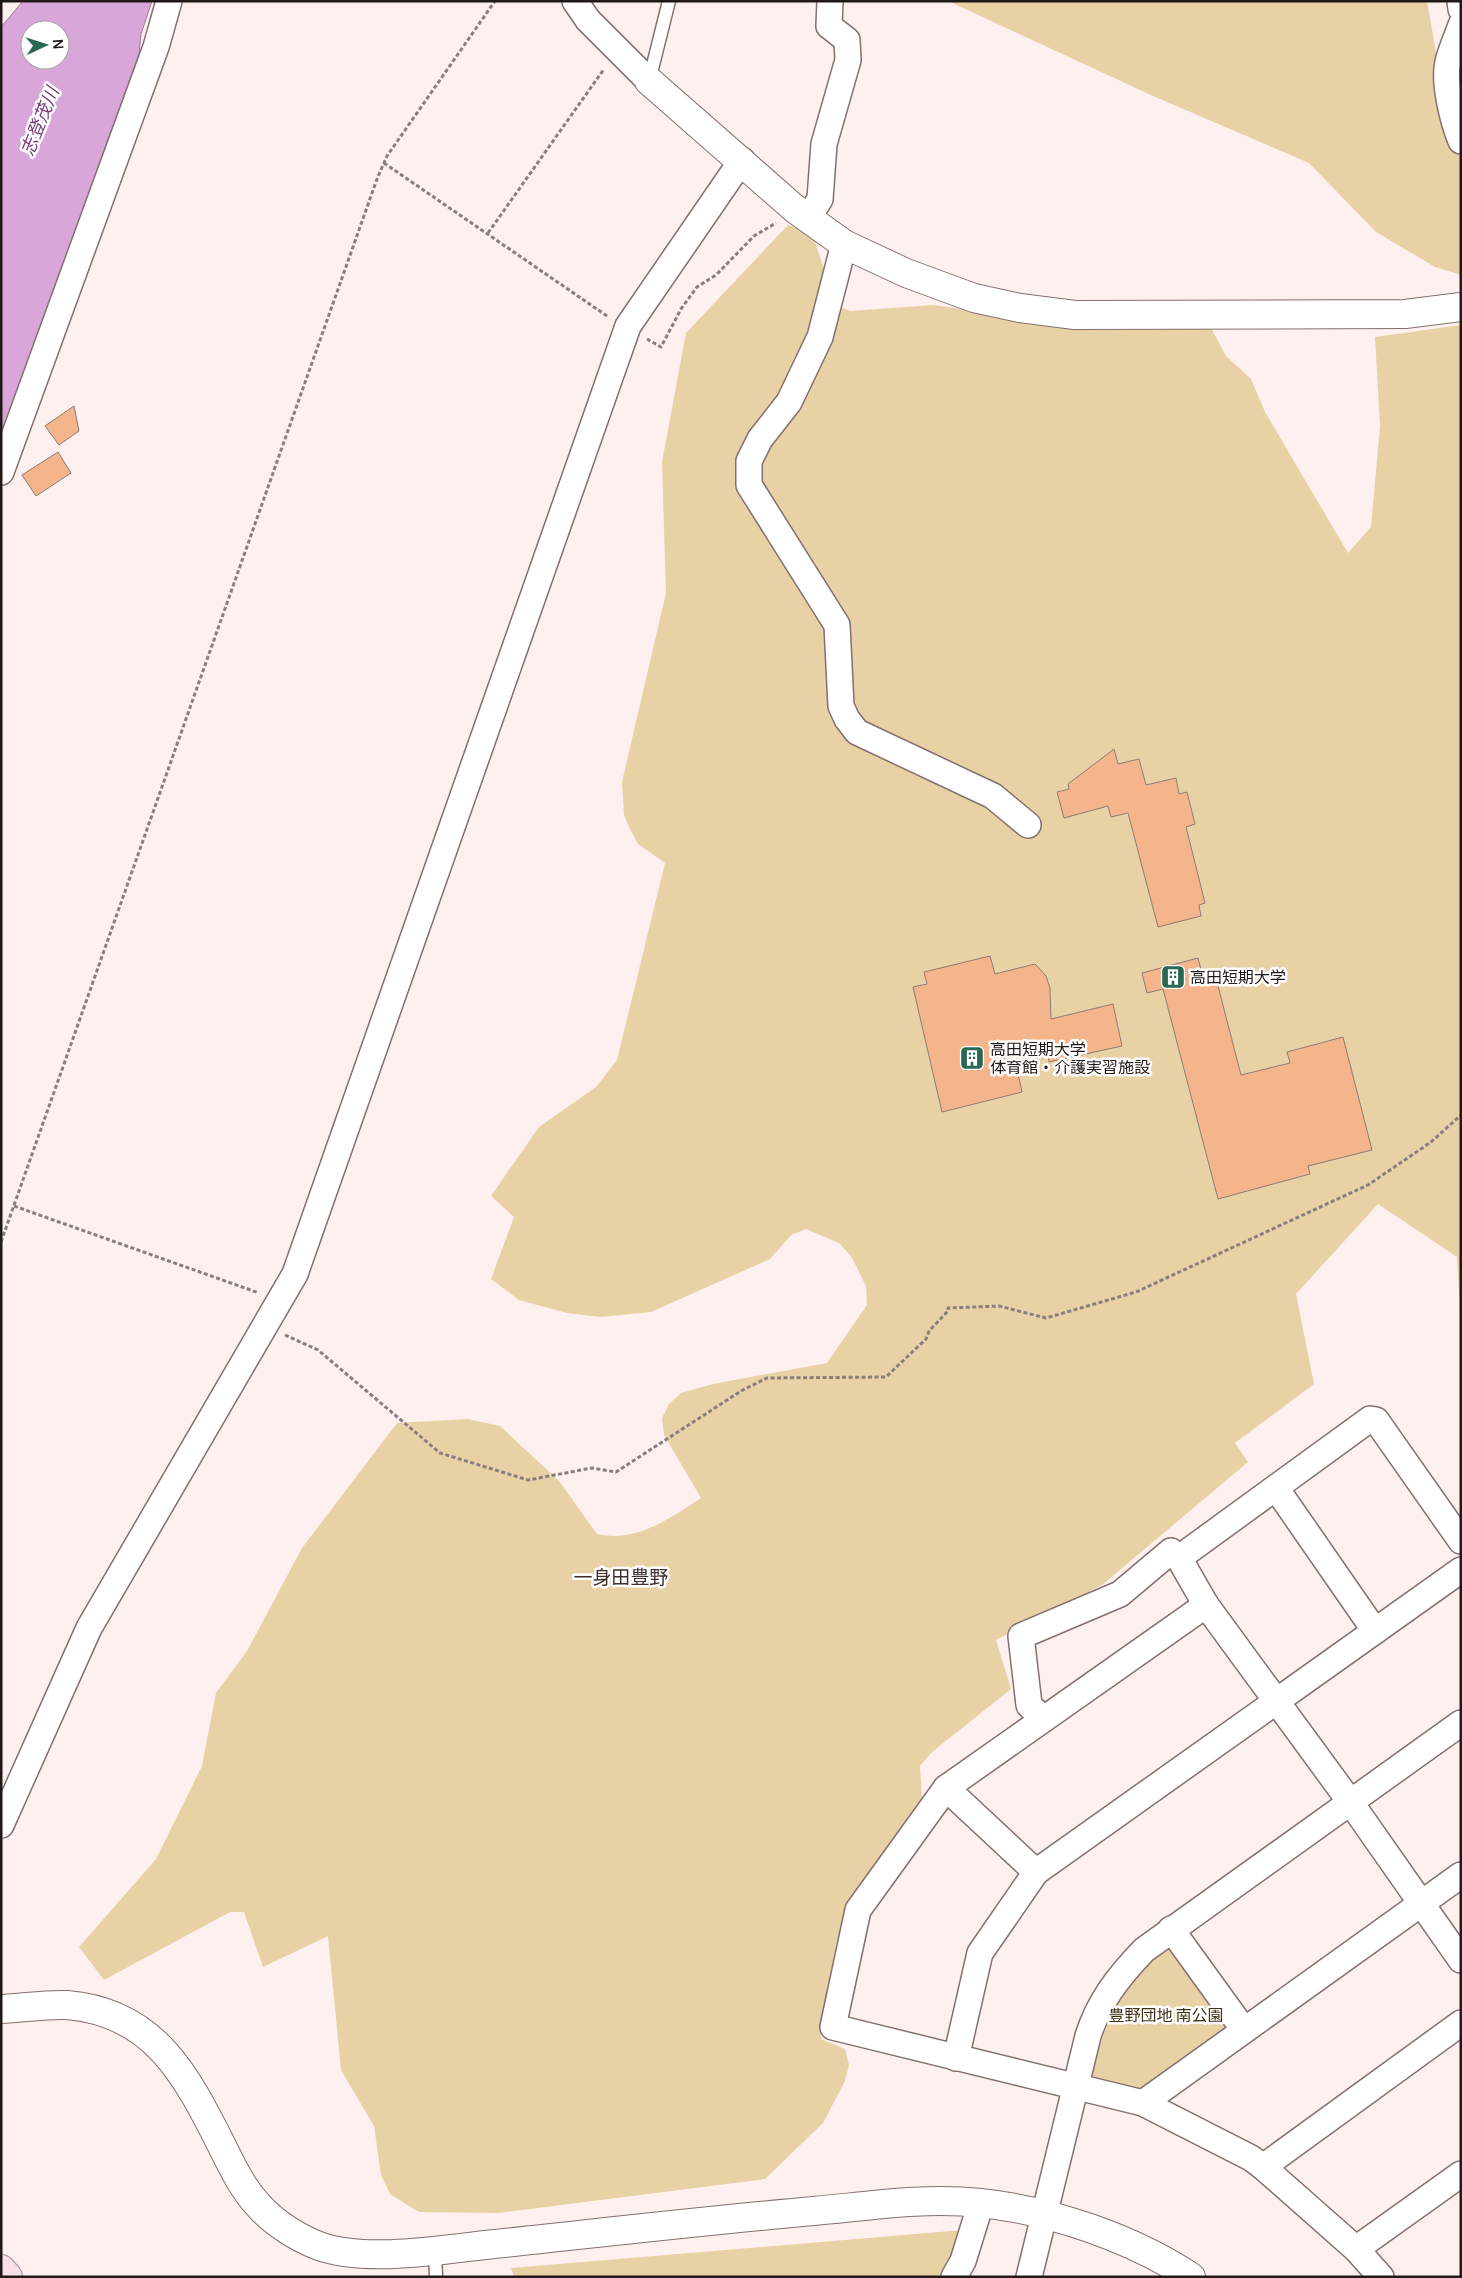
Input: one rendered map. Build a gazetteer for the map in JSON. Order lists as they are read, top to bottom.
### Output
{
  "districts": ["一身田豊野"],
  "water": ["志登茂川"],
  "parks": ["豊野団地 南公園"],
  "places": {
    "building": ["高田短期大学", "高田短期大学 体育館・介護実習施設"]
  },
  "north": "right"
}
